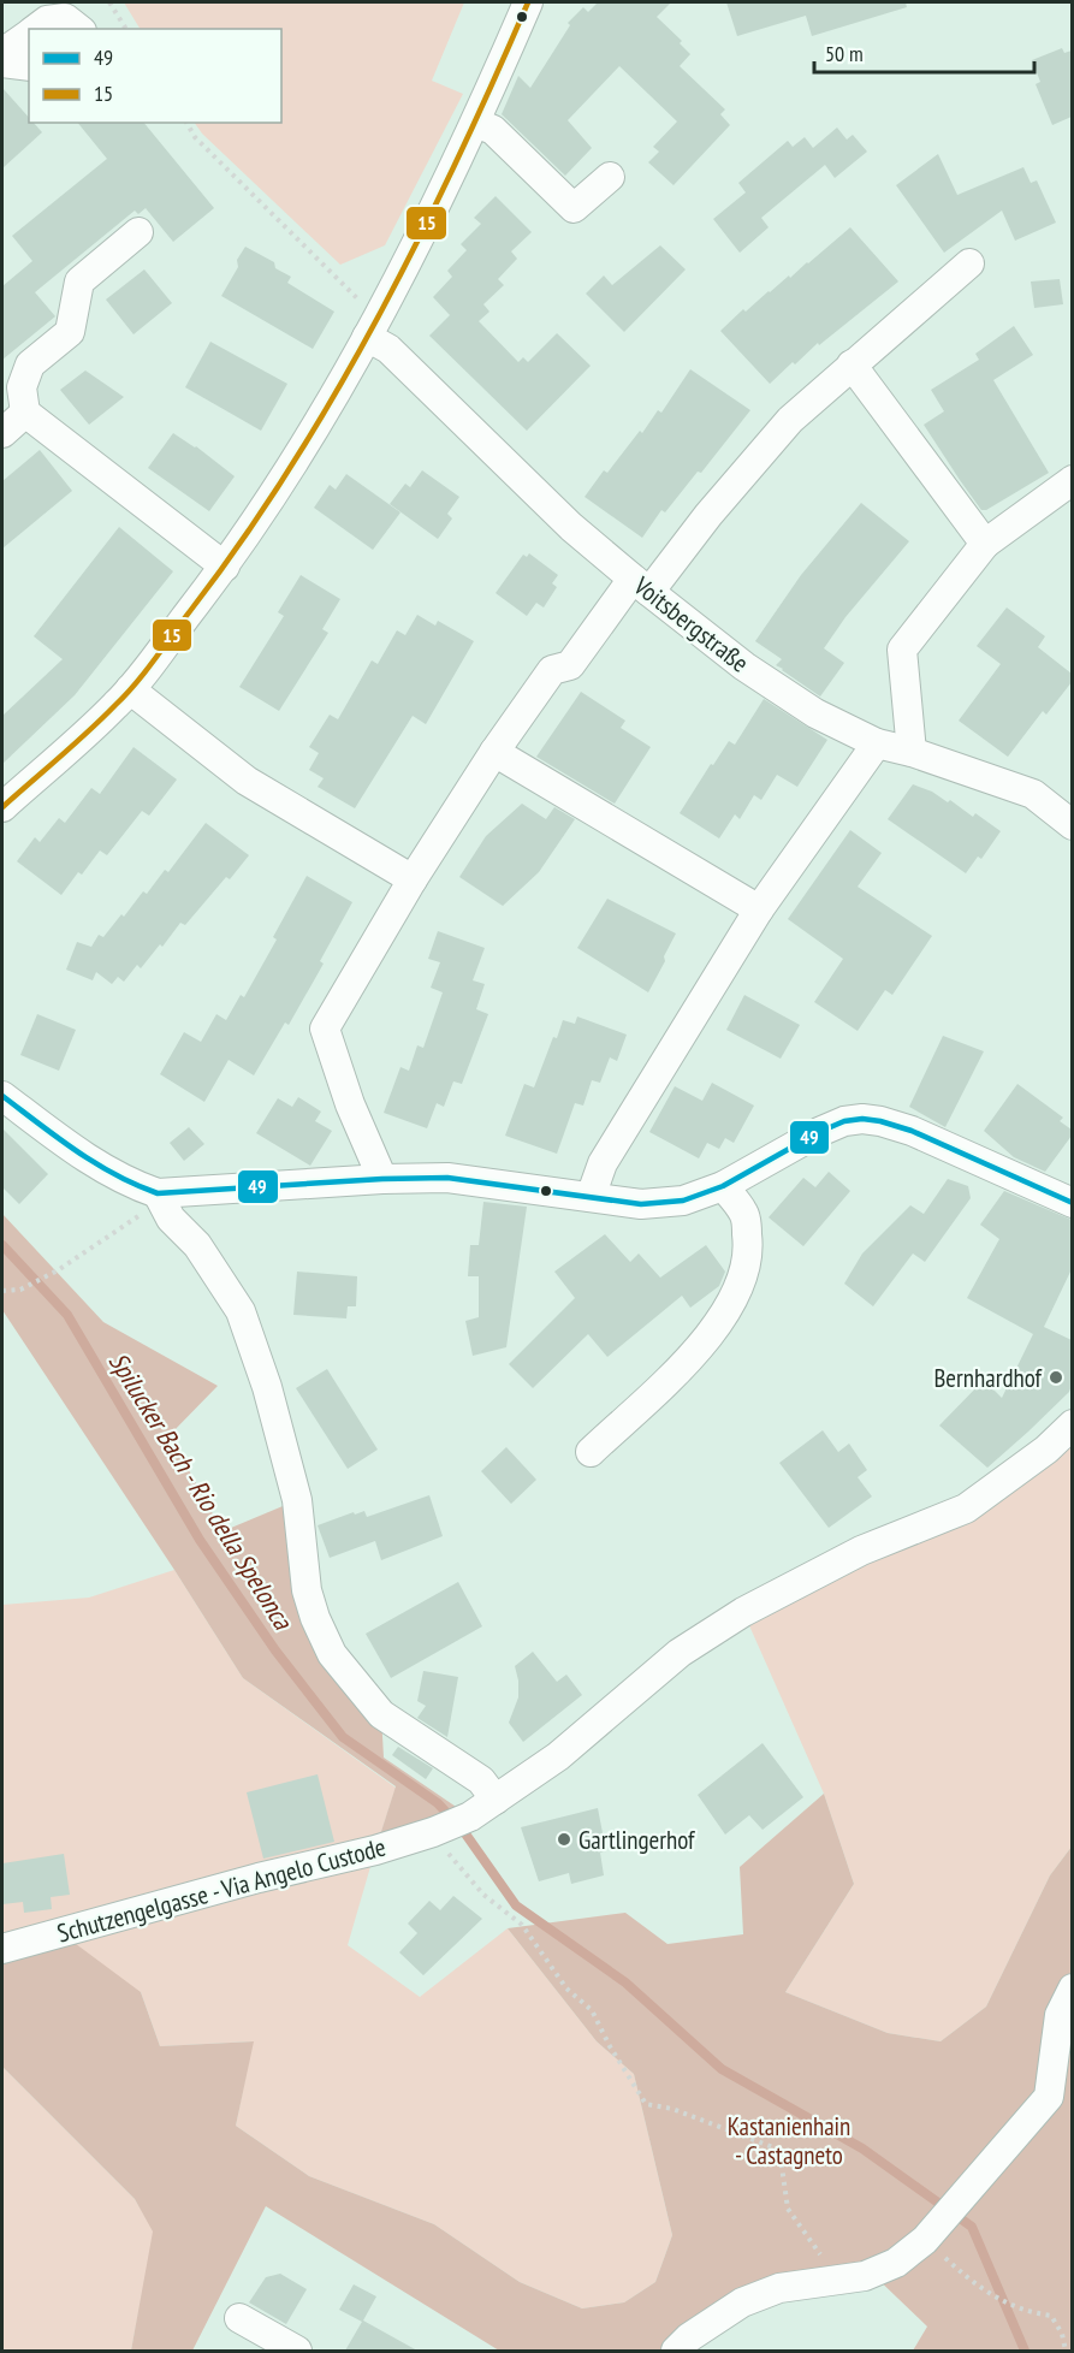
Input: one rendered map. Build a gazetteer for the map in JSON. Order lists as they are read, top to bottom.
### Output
{
  "streets": {
    "street": ["Voitsbergstraße", "Schutzengelgasse - Via Angelo Custode"]
  },
  "water": ["Spilucker Bach - Rio della Spelonca"],
  "parks": ["Kastanienhain - Castagneto"],
  "places": ["Bernhardhof", "Gartlingerhof"],
  "lines": ["transit line 15", "transit line 49"],
  "legend": ["49", "15"],
  "scale_bar": "50 m"
}
